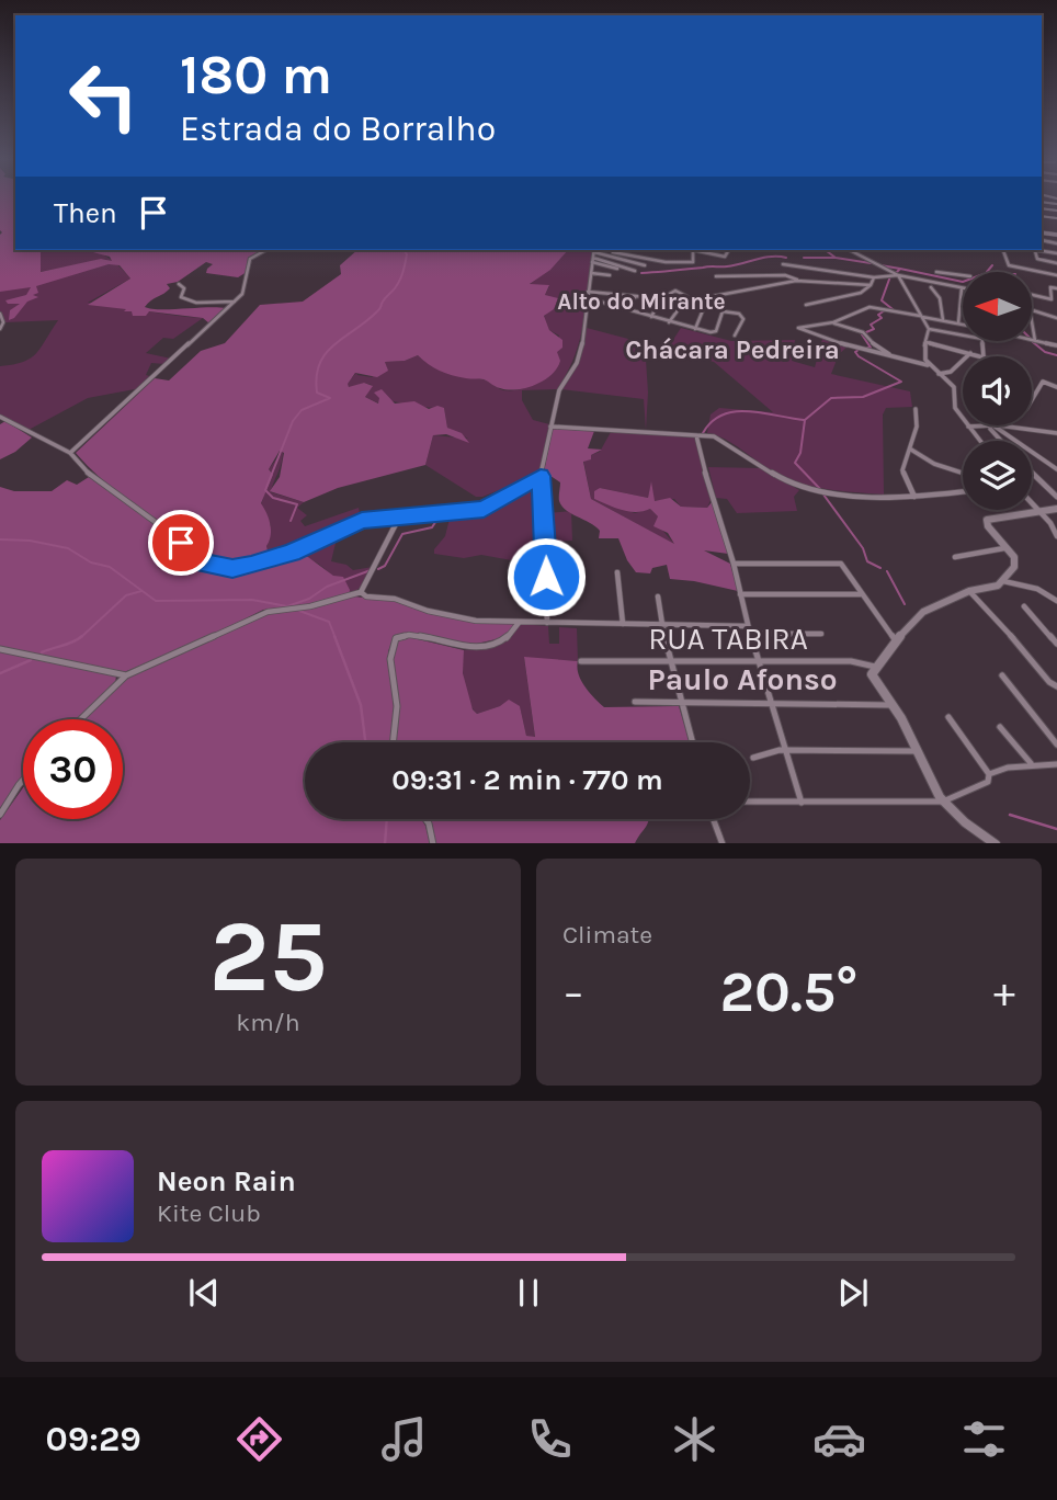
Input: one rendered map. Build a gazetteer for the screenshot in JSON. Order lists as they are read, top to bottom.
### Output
{
  "streets": {
    "street": ["RUA TABIRA"]
  },
  "districts": ["Alto do Mirante", "Chácara Pedreira", "Paulo Afonso"],
  "north": "left",
  "page": {
    "turn": ["180 m", "Estrada do Borralho"],
    "then": "Then",
    "limit": "30",
    "trip": "09:31 · 2 min · 770 m",
    "tile": [
      ["25", "km/h"],
      "Climate"
    ],
    "heat": ["−", "20.5°", "+"],
    "song": ["Neon Rain", "Kite Club"],
    "tabs": "09:29"
  }
}
